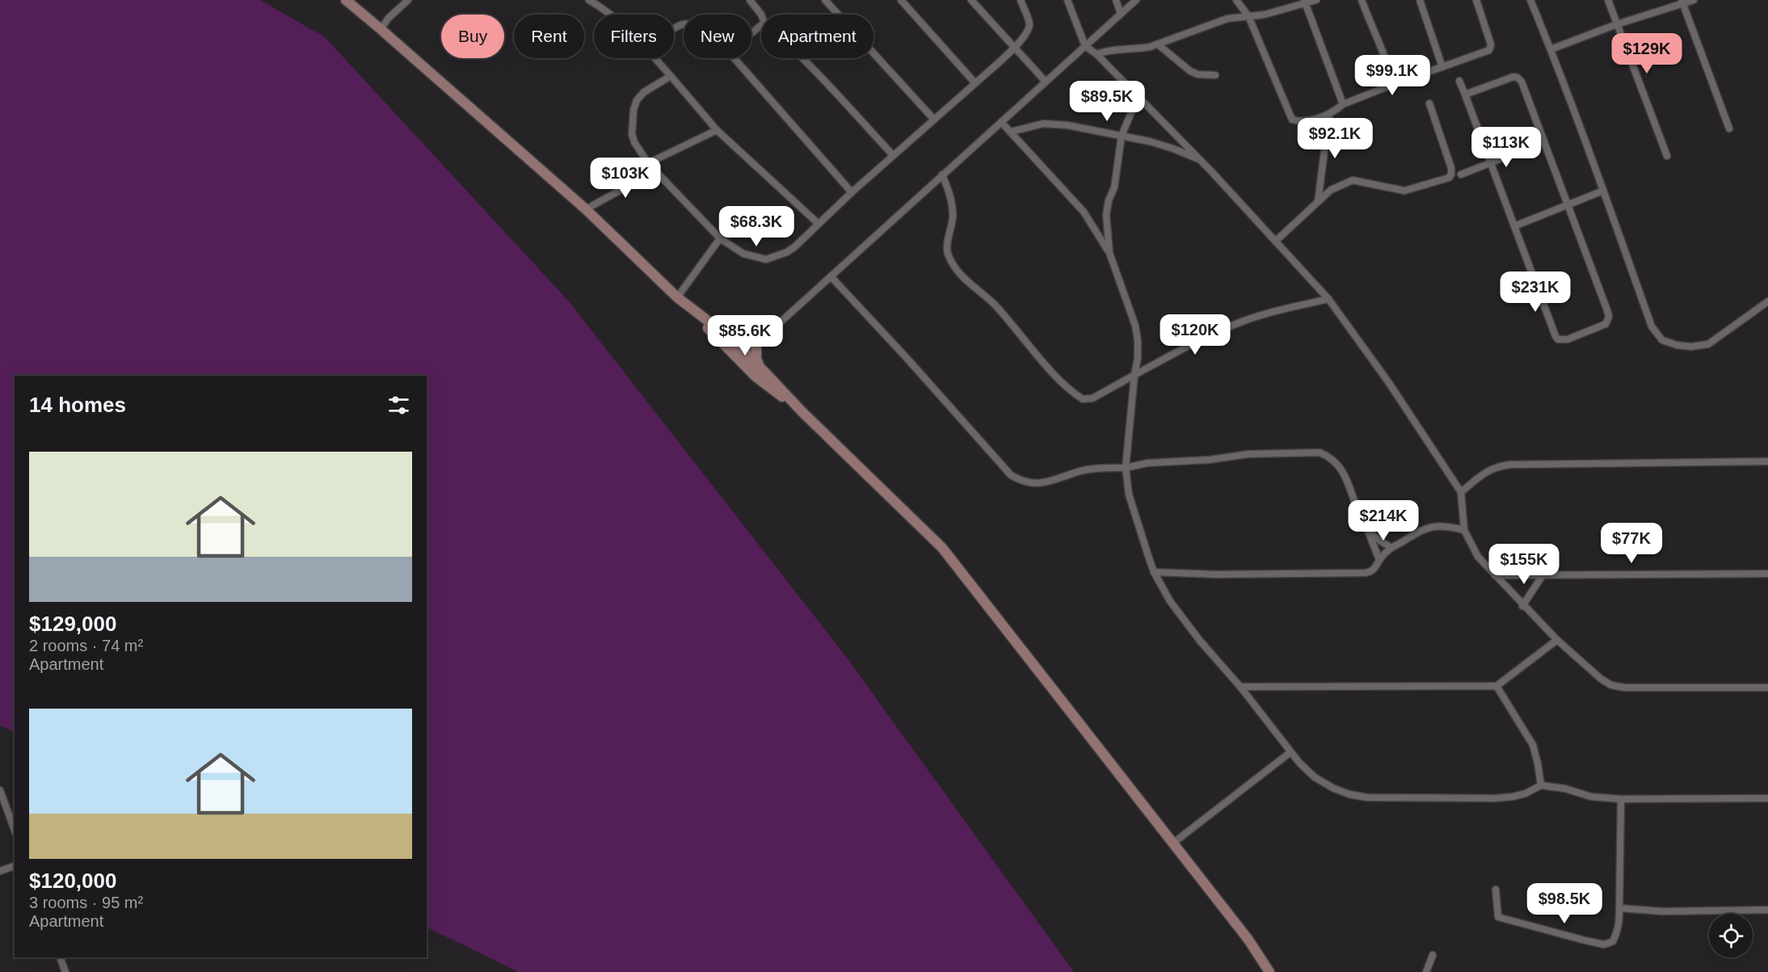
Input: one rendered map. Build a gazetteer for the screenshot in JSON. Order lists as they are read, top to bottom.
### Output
{
  "page": {
    "chip": [
      "Buy",
      "Rent",
      "Filters",
      "New",
      "Apartment"
    ],
    "price": [
      "$129K",
      "$99.1K",
      "$89.5K",
      "$92.1K",
      "$113K",
      "$103K",
      "$68.3K",
      "$231K",
      "$120K",
      "$85.6K",
      "$214K",
      "$77K",
      "$155K",
      "$98.5K"
    ],
    "heading": "14 homes",
    "list": [
      {
        "name": "$129,000",
        "note": "2 rooms · 74 m² · Apartment"
      },
      {
        "name": "$120,000",
        "note": "3 rooms · 95 m² · Apartment"
      }
    ]
  }
}
